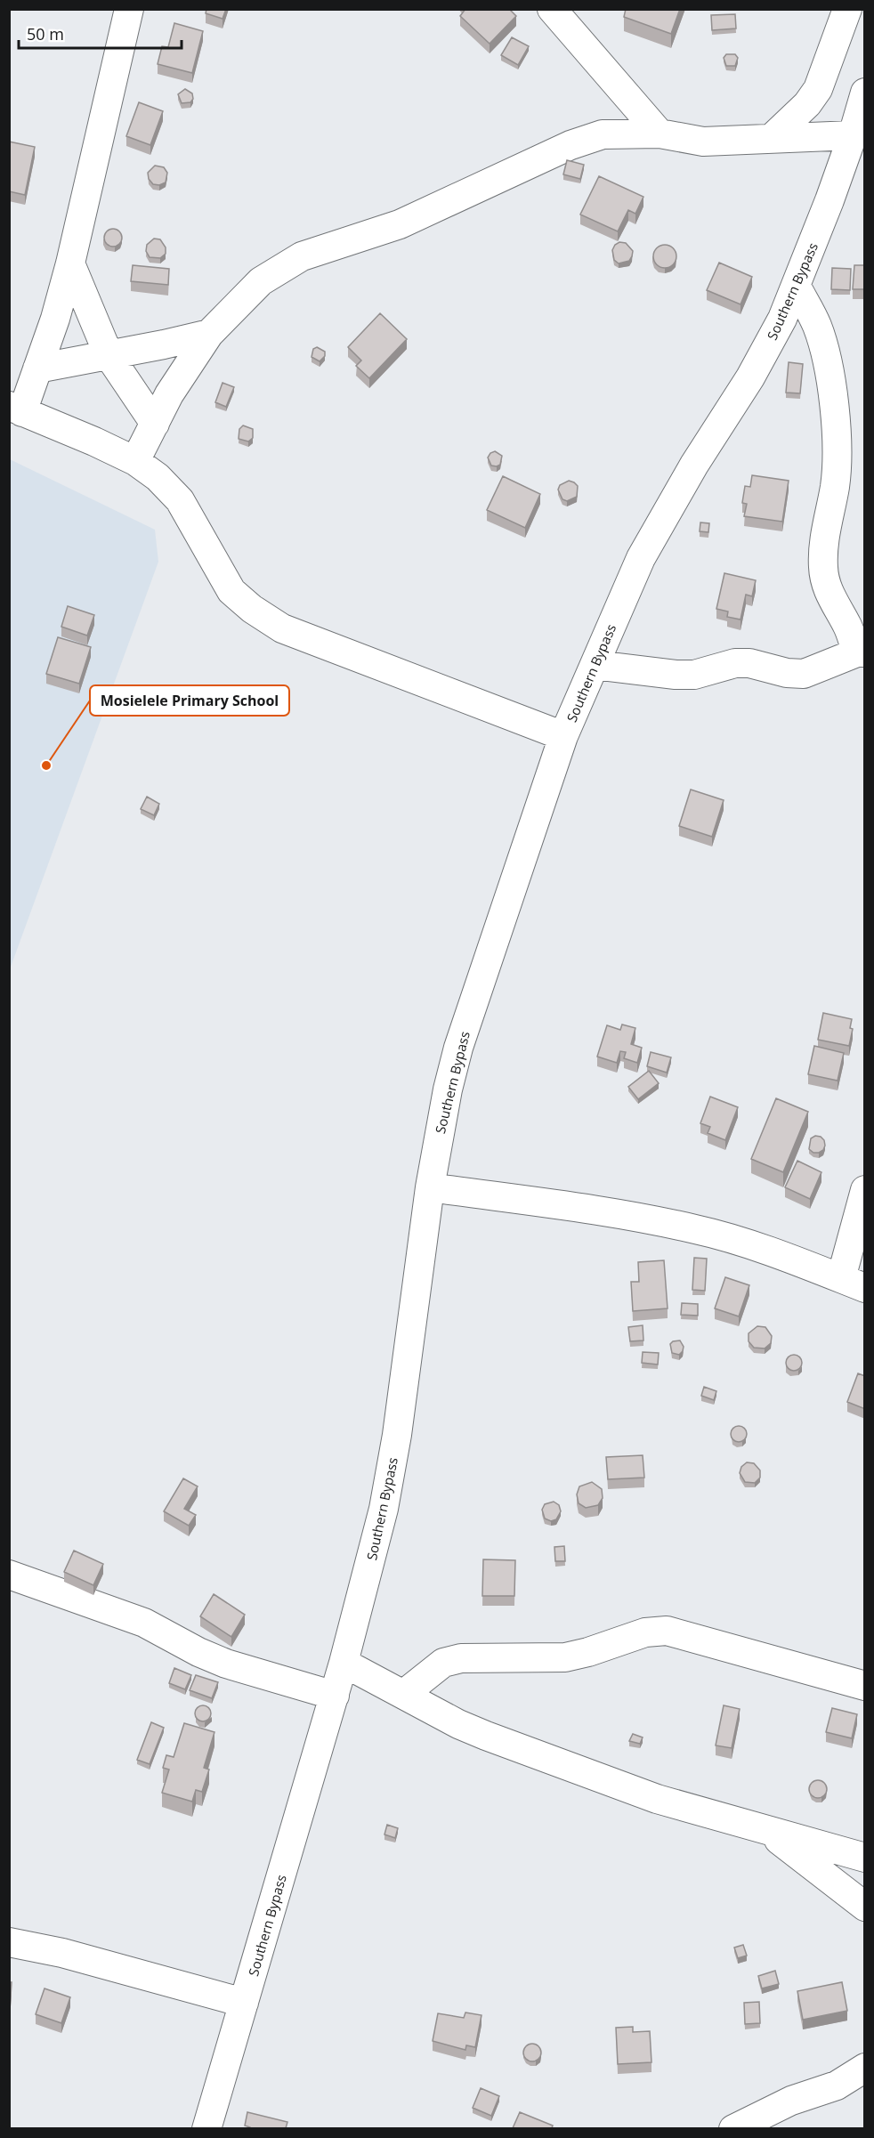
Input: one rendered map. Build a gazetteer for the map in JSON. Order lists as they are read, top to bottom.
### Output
{
  "streets": {
    "street": ["Southern Bypass"]
  },
  "places": ["Mosielele Primary School"],
  "scale_bar": "50 m"
}
